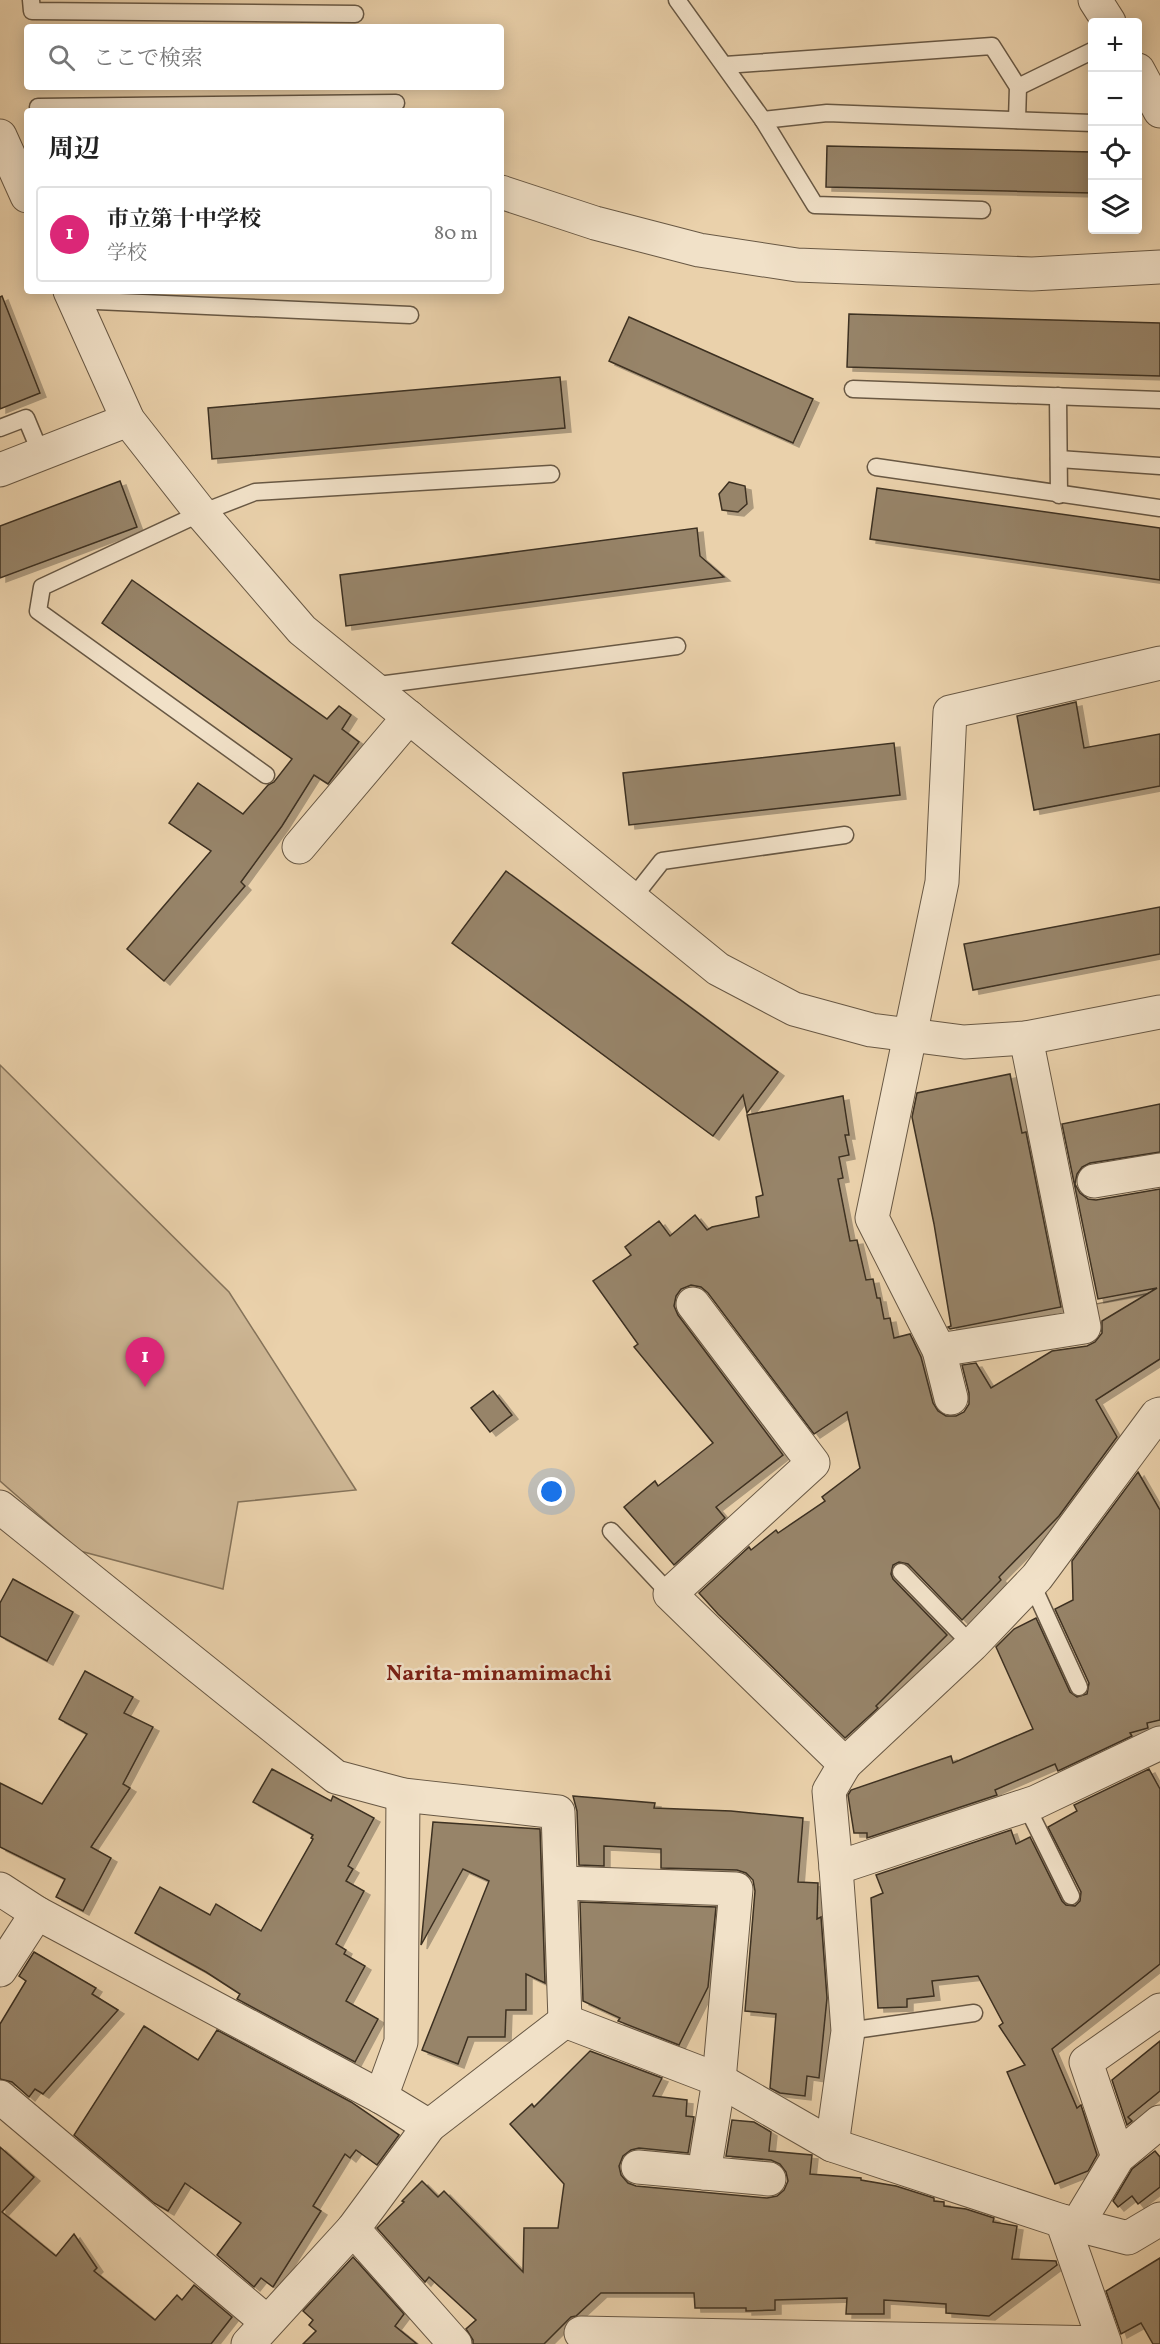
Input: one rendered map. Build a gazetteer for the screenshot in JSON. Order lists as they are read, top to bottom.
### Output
{
  "districts": ["Narita-minamimachi"],
  "page": {
    "map_buttons": ["+", "−"],
    "search": "ここで検索",
    "heading": "周辺",
    "list": [
      {
        "mark": "1",
        "name": "市立第十中学校",
        "note": "学校",
        "value": "80 m"
      }
    ],
    "pins": "1"
  }
}
